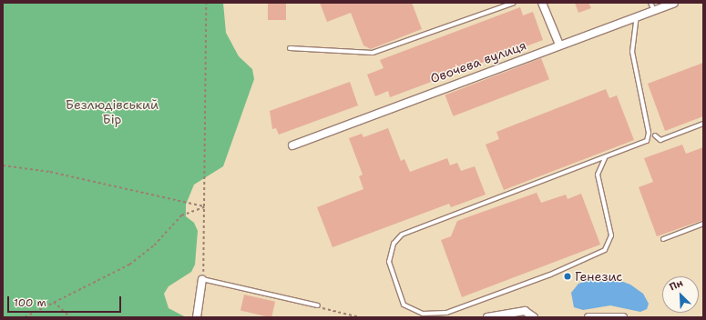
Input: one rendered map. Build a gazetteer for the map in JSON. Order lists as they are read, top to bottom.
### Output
{
  "streets": {
    "street": ["Овочева вулиця"]
  },
  "parks": ["Безлюдівський Бір"],
  "places": ["Генезис"],
  "scale_bar": "100 m",
  "north": "top left"
}
